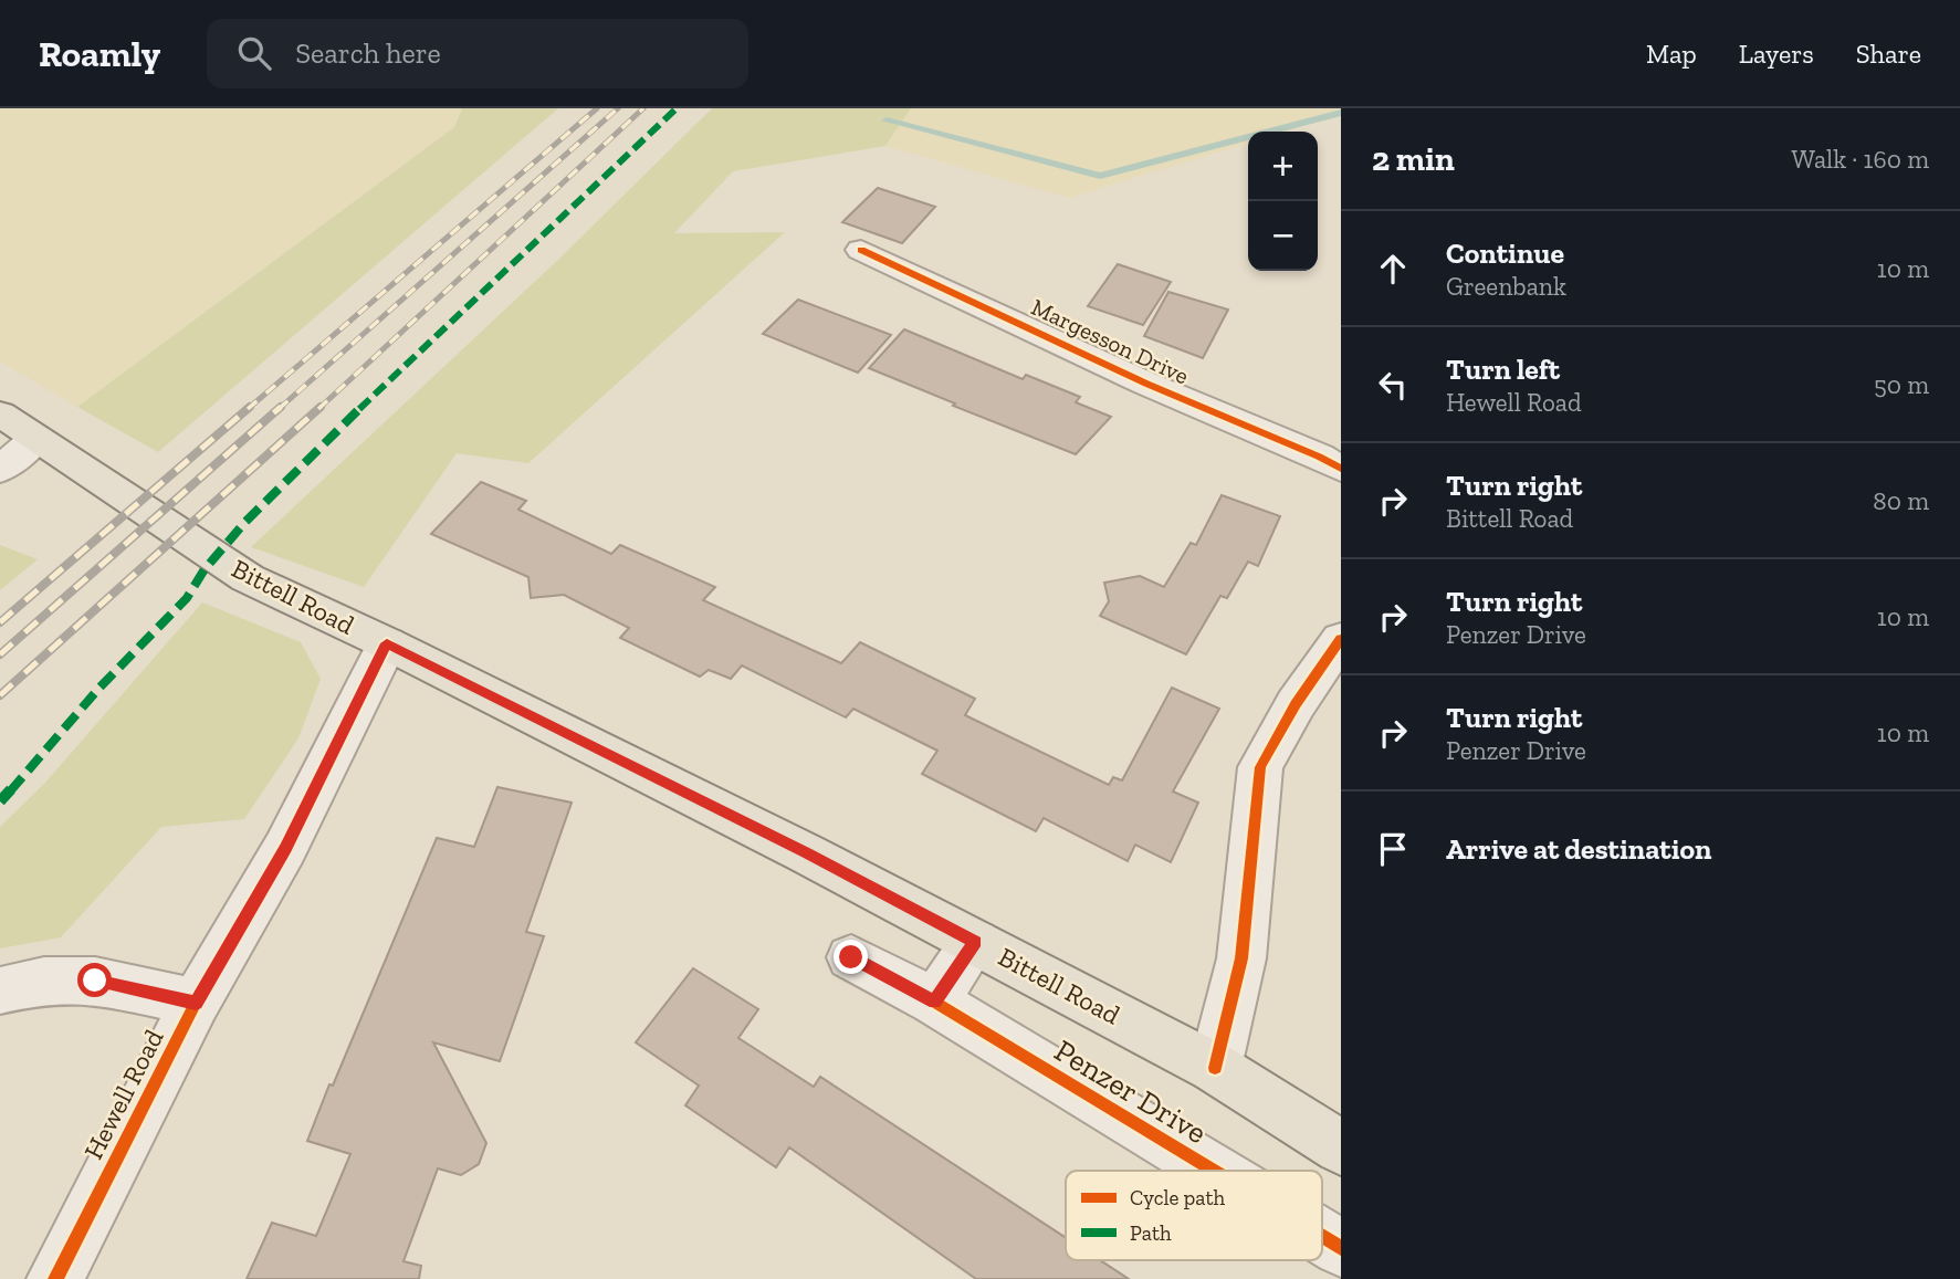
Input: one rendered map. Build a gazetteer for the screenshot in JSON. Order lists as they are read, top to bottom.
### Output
{
  "streets": {
    "main road": ["Bittell Road"],
    "street": ["Margesson Drive", "Penzer Drive", "Hewell Road"]
  },
  "crossings": [
    ["Bittell Road", "Hewell Road"]
  ],
  "legend": ["Cycle path", "Path"],
  "page": {
    "header": "Roamly",
    "search": "Search here",
    "nav": ["Map", "Layers", "Share"],
    "heading": ["2 min", "Walk · 160 m"],
    "map_buttons": ["+", "−"],
    "list": [
      ["Continue", "Greenbank", "10 m"],
      ["Turn left", "Hewell Road", "50 m"],
      ["Turn right", "Bittell Road", "80 m"],
      ["Turn right", "Penzer Drive", "10 m"],
      ["Turn right", "Penzer Drive", "10 m"],
      "Arrive at destination"
    ]
  }
}
